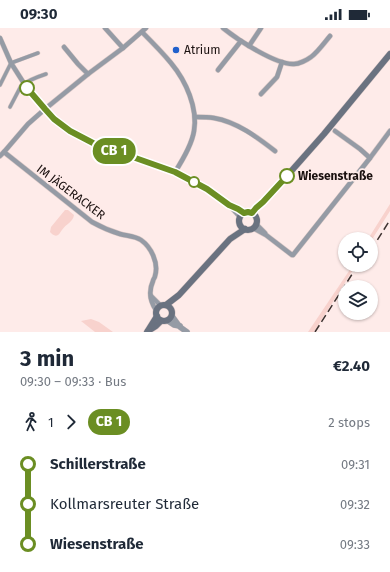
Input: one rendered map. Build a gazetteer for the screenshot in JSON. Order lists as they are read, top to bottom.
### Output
{
  "streets": {
    "street": ["IM JÄGERACKER"]
  },
  "places": ["Atrium", "Wiesenstraße"],
  "page": {
    "status": "09:30",
    "on_map": "CB 1",
    "heading": ["3 min", "09:30 – 09:33 · Bus", "€2.40"],
    "legs": ["1", "CB 1", "2 stops"],
    "list": [
      {
        "name": "Schillerstraße",
        "value": "09:31"
      },
      {
        "name": "Kollmarsreuter Straße",
        "value": "09:32"
      },
      {
        "name": "Wiesenstraße",
        "value": "09:33"
      }
    ]
  }
}
